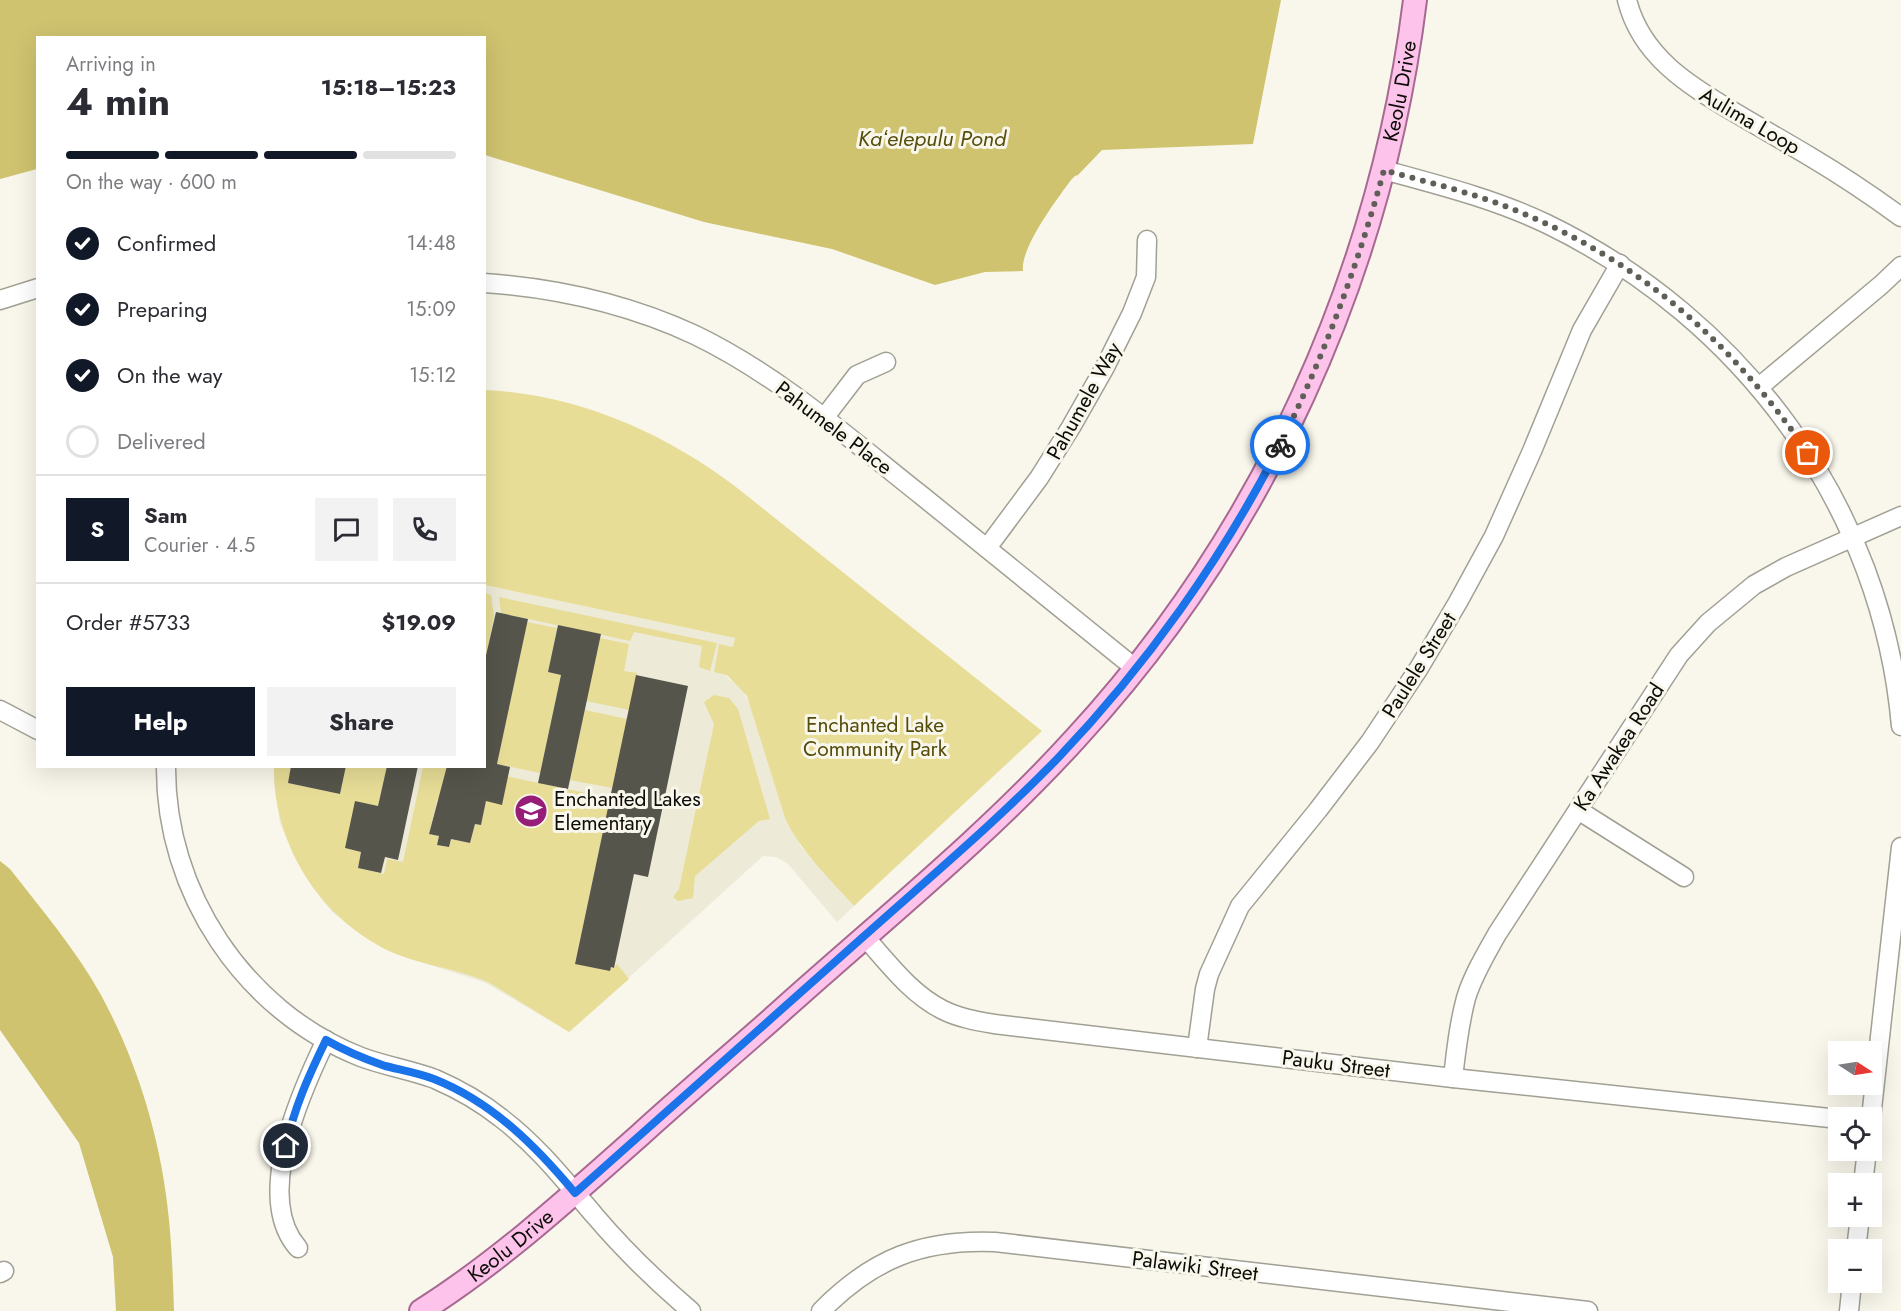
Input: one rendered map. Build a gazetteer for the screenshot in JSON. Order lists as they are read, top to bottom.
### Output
{
  "streets": {
    "main road": ["Keolu Drive"],
    "street": [
      "Aulima Loop",
      "Pahumele Way",
      "Pahumele Place",
      "Paulele Street",
      "Ka Awakea Road",
      "Pauku Street",
      "Palawiki Street"
    ]
  },
  "crossings": [
    ["Keolu Drive", "Pahumele Place"],
    ["Keolu Drive", "Pauku Street"],
    ["Pahumele Way", "Pahumele Place"],
    ["Paulele Street", "Pauku Street"],
    ["Ka Awakea Road", "Pauku Street"]
  ],
  "water": ["Kaʻelepulu Pond"],
  "parks": ["Enchanted Lake Community Park"],
  "places": {
    "school or university": ["Enchanted Lakes Elementary"]
  },
  "north": "right",
  "page": {
    "heading": ["4 min", "Arriving in", "15:18–15:23"],
    "panel": [
      "Sam",
      "Courier · 4.5",
      "Order #5733",
      "$19.09"
    ],
    "bar": "On the way · 600 m",
    "list": [
      ["Confirmed", "14:48"],
      ["Preparing", "15:09"],
      ["On the way", "15:12"],
      "Delivered"
    ],
    "round": "S",
    "buttons": ["Help", "Share"],
    "map_buttons": ["+", "−"]
  }
}
